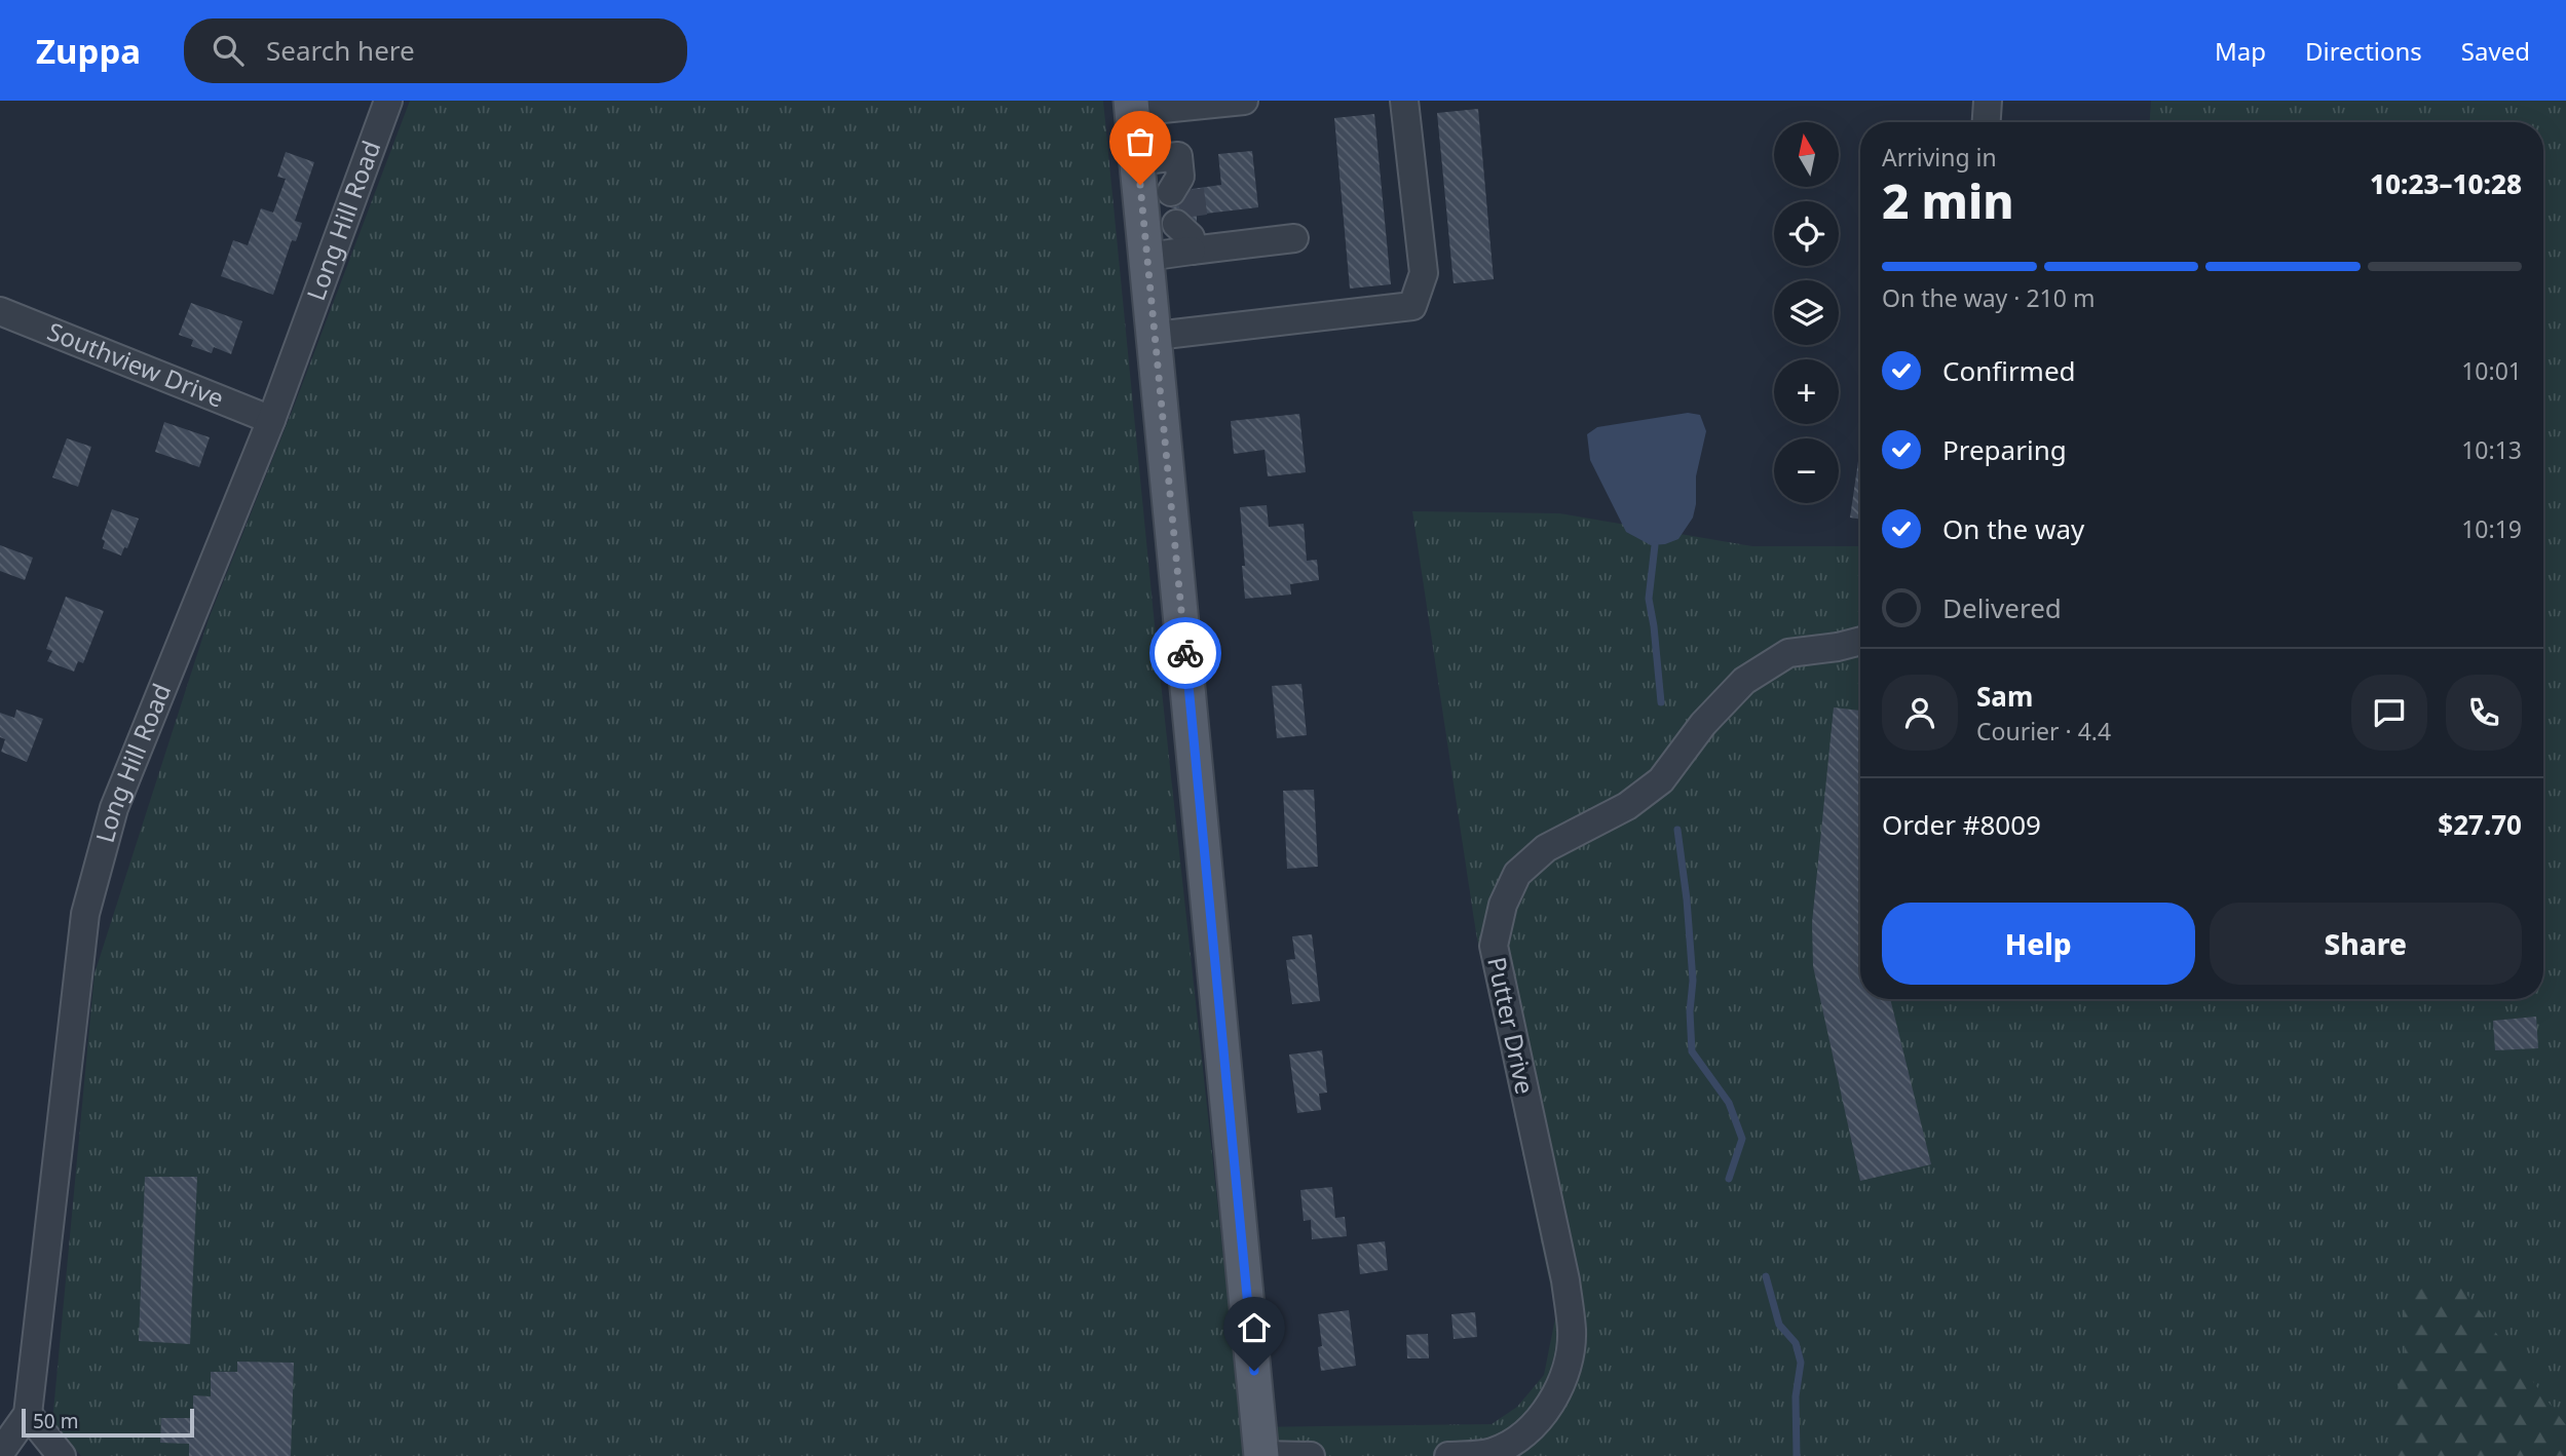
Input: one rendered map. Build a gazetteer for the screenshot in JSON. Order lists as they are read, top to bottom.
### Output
{
  "streets": {
    "street": ["Long Hill Road", "Southview Drive", "Putter Drive"]
  },
  "crossings": [
    ["Long Hill Road", "Southview Drive"]
  ],
  "scale_bar": "50 m",
  "north": "top",
  "page": {
    "header": "Zuppa",
    "search": "Search here",
    "nav": ["Map", "Directions", "Saved"],
    "map_buttons": ["+", "−"],
    "heading": ["2 min", "Arriving in", "10:23–10:28"],
    "panel": [
      "Sam",
      "Courier · 4.4",
      "Order #8009",
      "$27.70"
    ],
    "bar": "On the way · 210 m",
    "list": [
      ["Confirmed", "10:01"],
      ["Preparing", "10:13"],
      ["On the way", "10:19"],
      "Delivered"
    ],
    "buttons": ["Help", "Share"],
    "scale": "50 m"
  }
}
